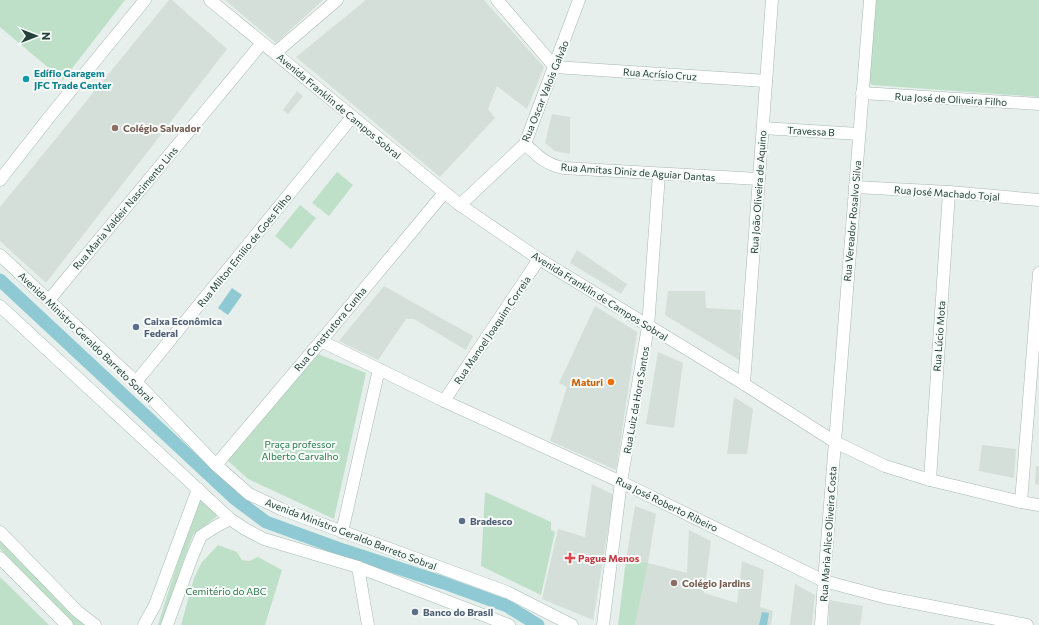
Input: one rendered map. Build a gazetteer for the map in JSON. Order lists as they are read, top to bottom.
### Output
{
  "streets": {
    "street": [
      "Rua Acrísio Cruz",
      "Rua Oscar Valois Galvão",
      "Rua José de Oliveira Filho",
      "Avenida Franklin de Campos Sobral",
      "Travessa B",
      "Rua Amitas Diniz de Aguiar Dantas",
      "Rua João Oliveira de Aquino",
      "Rua José Machado Tojal",
      "Rua Maria Valdeir Nascimento Lins",
      "Rua Vereador Rosalvo Silva",
      "Rua Milton Emilio de Goes Filho",
      "Rua Construtora Cunha",
      "Rua Manoel Joaquim Correia",
      "Rua Lúcio Mota",
      "Avenida Ministro Geraldo Barreto Sobral",
      "Rua Luiz da Hora Santos",
      "Rua José Roberto Ribeiro",
      "Rua Maria Alice Oliveira Costa"
    ]
  },
  "crossings": [
    ["Rua Acrísio Cruz", "Rua Oscar Valois Galvão"],
    ["Rua Acrísio Cruz", "Rua João Oliveira de Aquino"],
    ["Rua Oscar Valois Galvão", "Avenida Franklin de Campos Sobral"],
    ["Rua Oscar Valois Galvão", "Rua Amitas Diniz de Aguiar Dantas"],
    ["Rua José de Oliveira Filho", "Rua Vereador Rosalvo Silva"],
    ["Avenida Franklin de Campos Sobral", "Rua João Oliveira de Aquino"],
    ["Avenida Franklin de Campos Sobral", "Rua Maria Valdeir Nascimento Lins"],
    ["Avenida Franklin de Campos Sobral", "Rua Vereador Rosalvo Silva"],
    ["Avenida Franklin de Campos Sobral", "Rua Milton Emilio de Goes Filho"],
    ["Avenida Franklin de Campos Sobral", "Rua Construtora Cunha"],
    ["Avenida Franklin de Campos Sobral", "Rua Manoel Joaquim Correia"],
    ["Avenida Franklin de Campos Sobral", "Rua Lúcio Mota"],
    ["Avenida Franklin de Campos Sobral", "Rua Luiz da Hora Santos"],
    ["Avenida Franklin de Campos Sobral", "Rua Maria Alice Oliveira Costa"],
    ["Travessa B", "Rua João Oliveira de Aquino"],
    ["Travessa B", "Rua Vereador Rosalvo Silva"],
    ["Rua Amitas Diniz de Aguiar Dantas", "Rua João Oliveira de Aquino"],
    ["Rua Amitas Diniz de Aguiar Dantas", "Rua Luiz da Hora Santos"],
    ["Rua José Machado Tojal", "Rua Vereador Rosalvo Silva"],
    ["Rua José Machado Tojal", "Rua Lúcio Mota"],
    ["Rua Maria Valdeir Nascimento Lins", "Avenida Ministro Geraldo Barreto Sobral"],
    ["Rua Vereador Rosalvo Silva", "Rua Maria Alice Oliveira Costa"],
    ["Rua Milton Emilio de Goes Filho", "Avenida Ministro Geraldo Barreto Sobral"],
    ["Rua Construtora Cunha", "Avenida Ministro Geraldo Barreto Sobral"],
    ["Rua Construtora Cunha", "Rua José Roberto Ribeiro"],
    ["Rua Manoel Joaquim Correia", "Rua José Roberto Ribeiro"],
    ["Rua Luiz da Hora Santos", "Rua José Roberto Ribeiro"],
    ["Rua José Roberto Ribeiro", "Rua Maria Alice Oliveira Costa"]
  ],
  "parks": ["Praça professor Alberto Carvalho", "Cemitério do ABC"],
  "places": {
    "other": [
      "Edífio Garagem JFC Trade Center",
      "Colégio Salvador",
      "Caixa Econômica Federal",
      "Maturi",
      "Bradesco",
      "Colégio Jardins",
      "Banco do Brasil"
    ],
    "health": ["Pague Menos"]
  },
  "north": "right"
}
